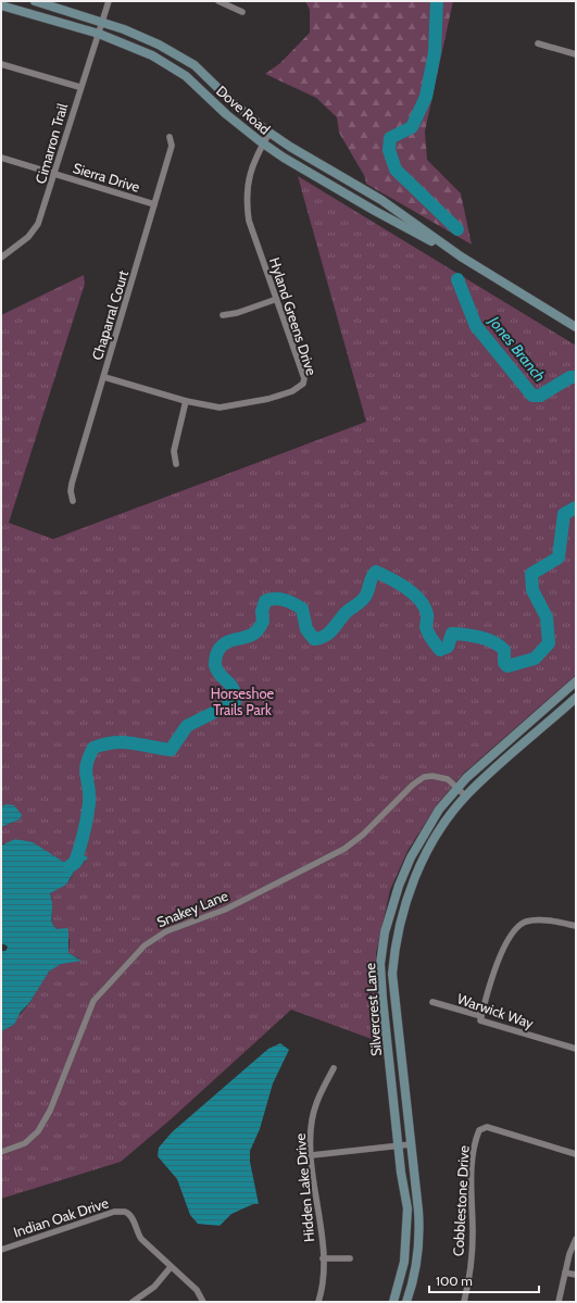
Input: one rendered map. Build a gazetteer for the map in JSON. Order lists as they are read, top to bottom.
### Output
{
  "streets": {
    "street": [
      "Dove Road",
      "Cimarron Trail",
      "Sierra Drive",
      "Chaparral Court",
      "Hyland Greens Drive",
      "Snakey Lane",
      "Silvercrest Lane",
      "Warwick Way",
      "Hidden Lake Drive",
      "Cobblestone Drive",
      "Indian Oak Drive"
    ]
  },
  "crossings": [
    ["Dove Road", "Cimarron Trail"],
    ["Dove Road", "Hyland Greens Drive"],
    ["Cimarron Trail", "Sierra Drive"],
    ["Sierra Drive", "Chaparral Court"],
    ["Chaparral Court", "Hyland Greens Drive"],
    ["Snakey Lane", "Silvercrest Lane"]
  ],
  "water": ["Jones Branch"],
  "parks": ["Horseshoe Trails Park"],
  "scale_bar": "100 m"
}
